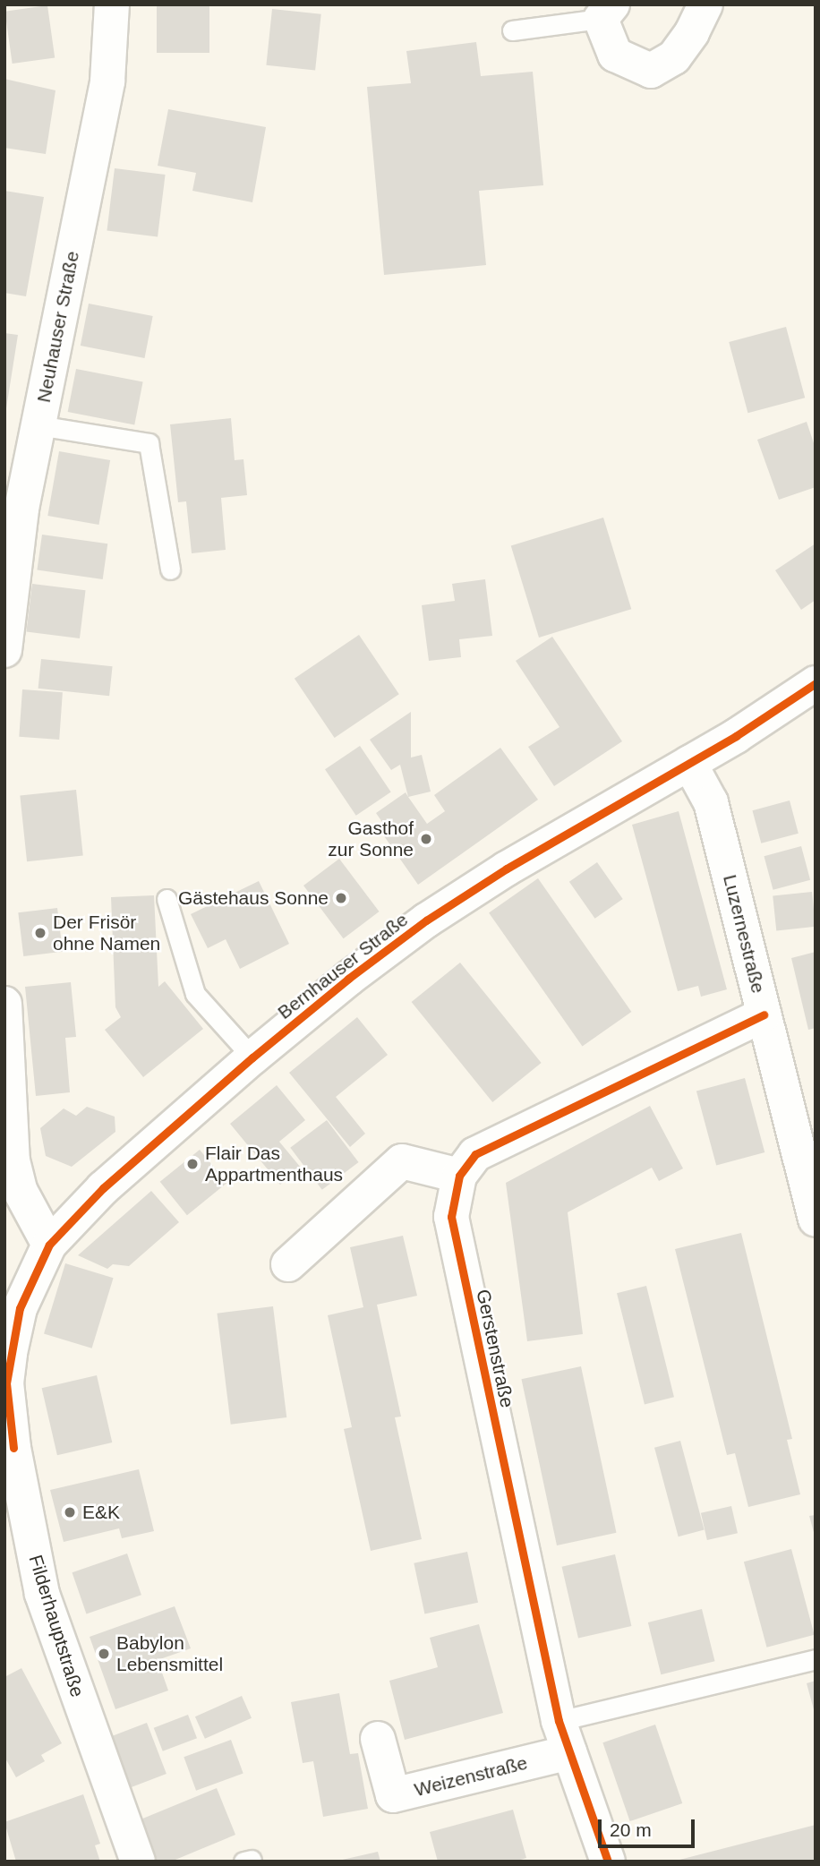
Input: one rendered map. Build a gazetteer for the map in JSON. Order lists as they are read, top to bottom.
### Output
{
  "streets": {
    "main road": [
      "Neuhauser Straße",
      "Luzernestraße",
      "Bernhauser Straße",
      "Gerstenstraße",
      "Filderhauptstraße",
      "Weizenstraße"
    ]
  },
  "crossings": [
    ["Luzernestraße", "Bernhauser Straße"],
    ["Bernhauser Straße", "Filderhauptstraße"],
    ["Gerstenstraße", "Weizenstraße"]
  ],
  "places": [
    "Gasthof zur Sonne",
    "Gästehaus Sonne",
    "Der Frisör ohne Namen",
    "Flair Das Appartmenthaus",
    "E&K",
    "Babylon Lebensmittel"
  ],
  "scale_bar": "20 m"
}
